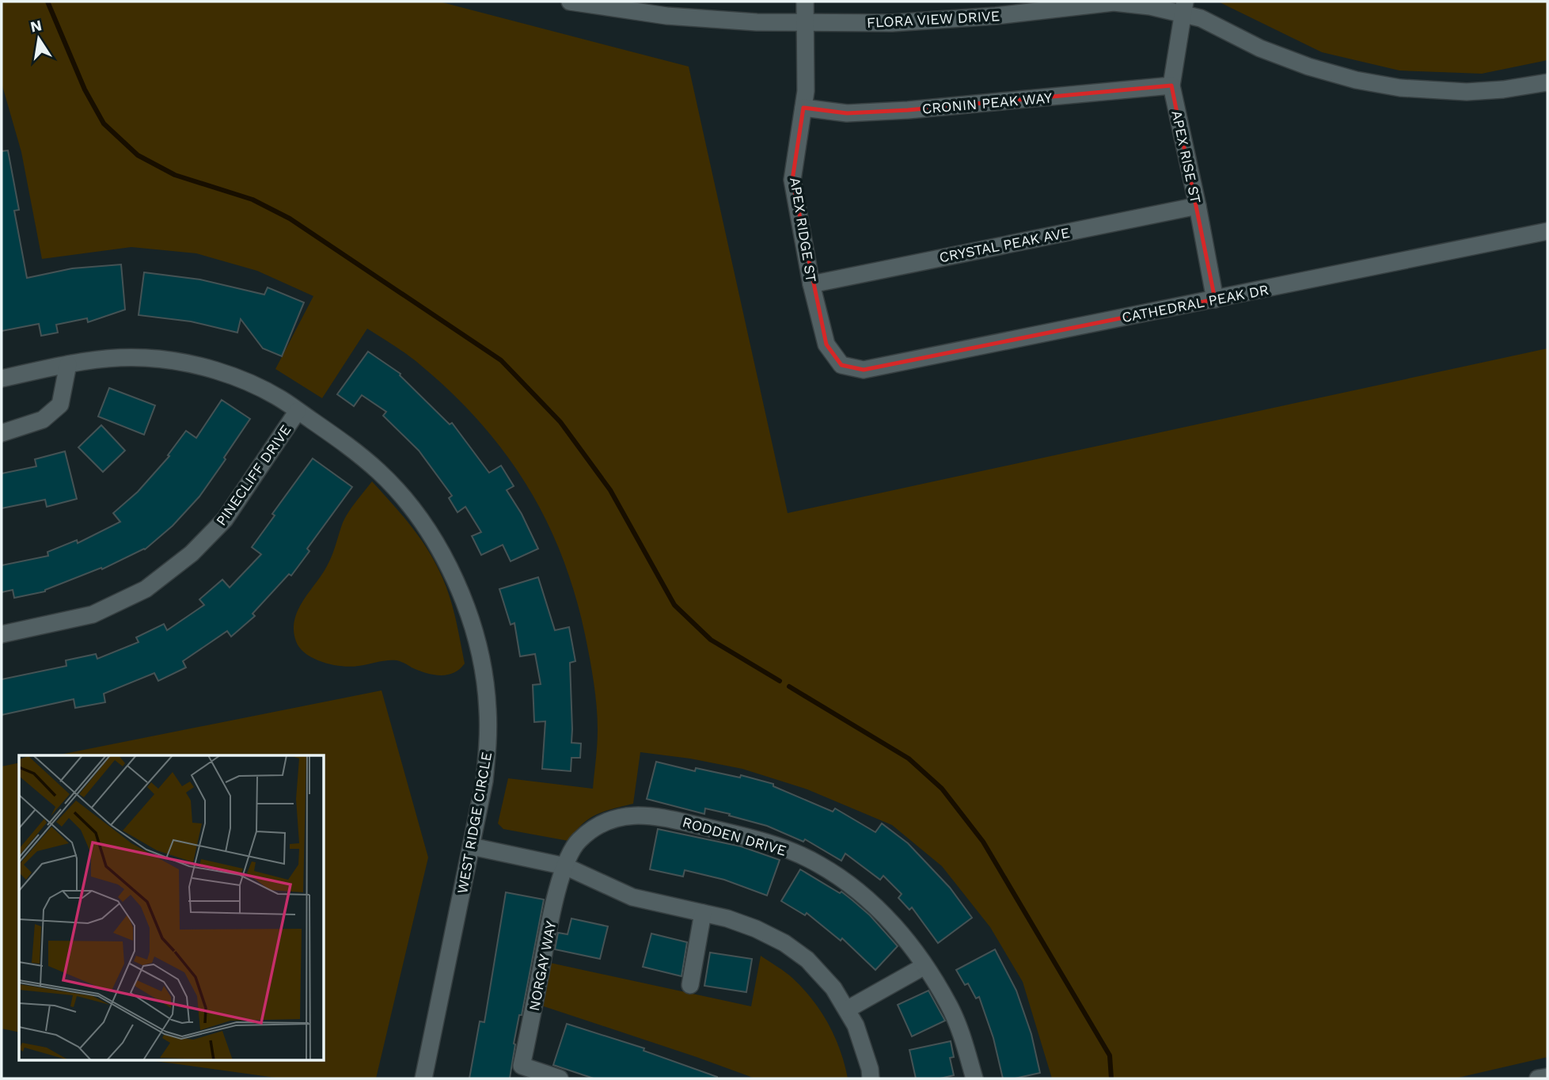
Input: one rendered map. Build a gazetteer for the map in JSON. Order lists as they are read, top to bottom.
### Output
{
  "streets": {
    "street": [
      "FLORA VIEW DRIVE",
      "CRONIN PEAK WAY",
      "APEX RISE ST",
      "APEX RIDGE ST",
      "CRYSTAL PEAK AVE",
      "CATHEDRAL PEAK DR",
      "PINECLIFF DRIVE",
      "WEST RIDGE CIRCLE",
      "RODDEN DRIVE",
      "NORGAY WAY"
    ]
  },
  "crossings": [
    ["FLORA VIEW DRIVE", "APEX RISE ST"],
    ["FLORA VIEW DRIVE", "APEX RIDGE ST"],
    ["CRONIN PEAK WAY", "APEX RISE ST"],
    ["CRONIN PEAK WAY", "APEX RIDGE ST"],
    ["APEX RISE ST", "CRYSTAL PEAK AVE"],
    ["APEX RISE ST", "CATHEDRAL PEAK DR"],
    ["APEX RIDGE ST", "CRYSTAL PEAK AVE"],
    ["APEX RIDGE ST", "CATHEDRAL PEAK DR"],
    ["PINECLIFF DRIVE", "WEST RIDGE CIRCLE"],
    ["RODDEN DRIVE", "NORGAY WAY"]
  ],
  "north": "top"
}
